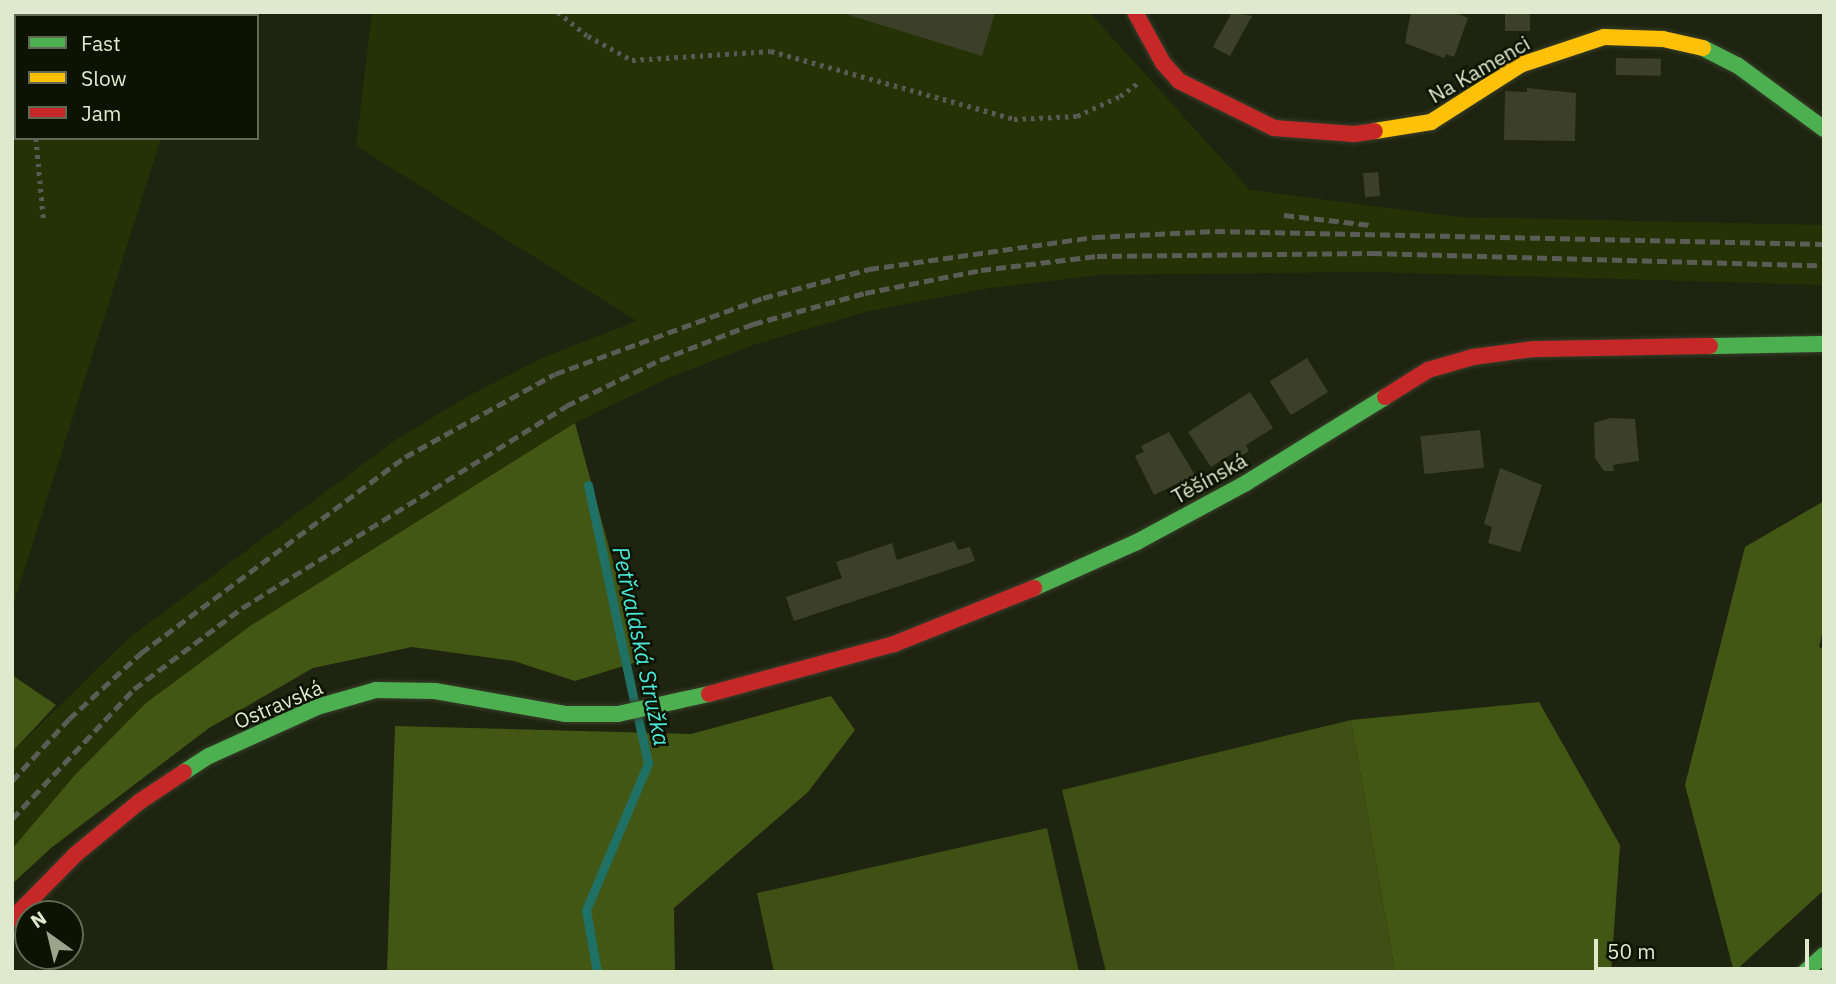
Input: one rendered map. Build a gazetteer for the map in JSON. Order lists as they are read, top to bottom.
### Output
{
  "streets": {
    "street": ["Na Kamenci", "Těšínská", "Ostravská"]
  },
  "crossings": [
    ["Těšínská", "Ostravská"]
  ],
  "water": ["Petřvaldská Stružka"],
  "legend": ["Fast", "Slow", "Jam"],
  "scale_bar": "50 m",
  "north": "top left"
}
